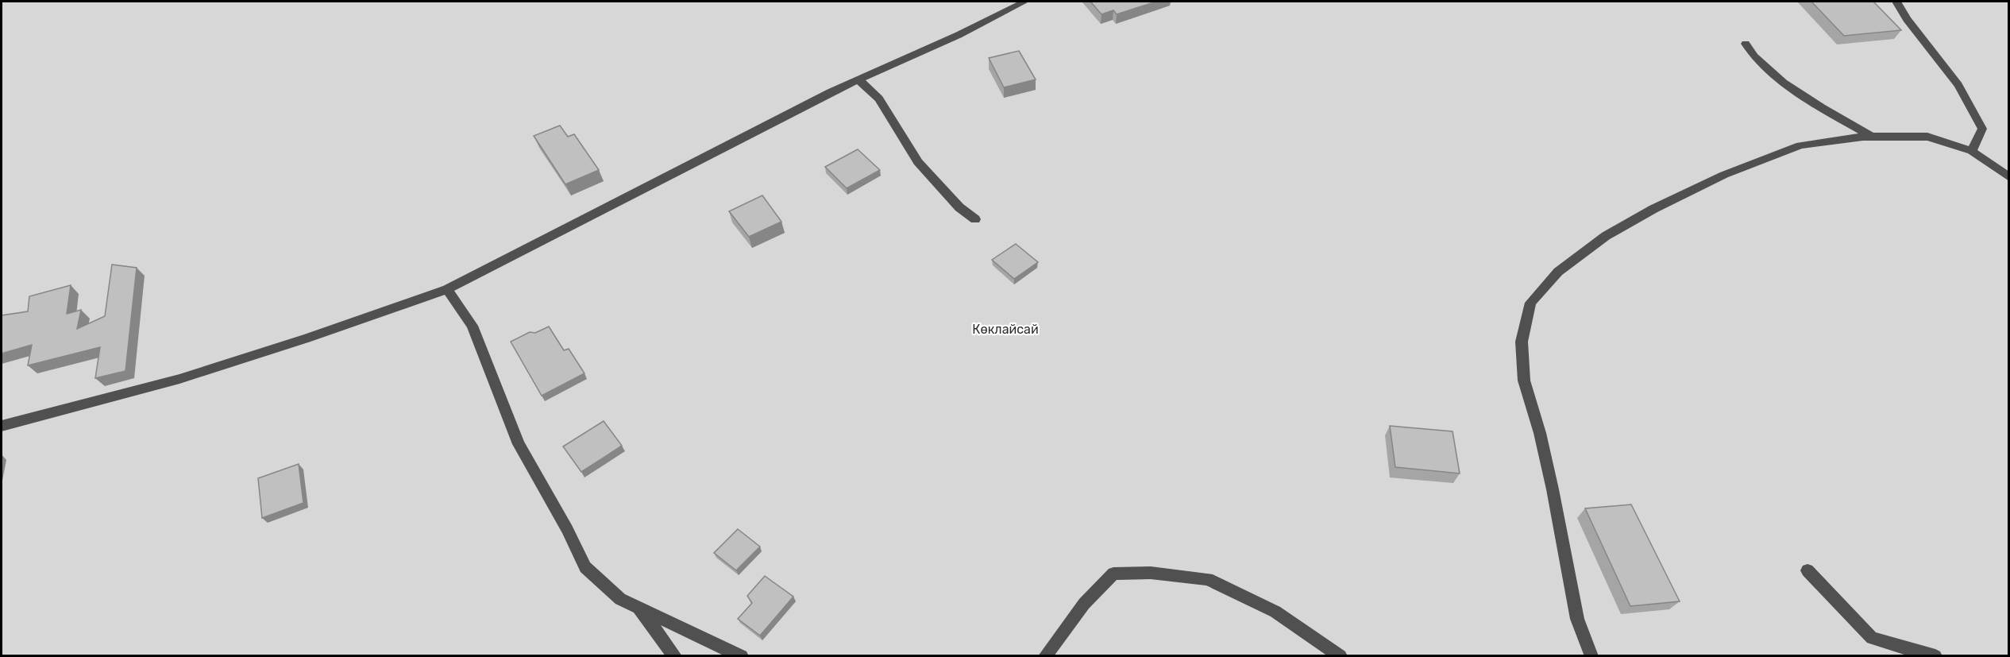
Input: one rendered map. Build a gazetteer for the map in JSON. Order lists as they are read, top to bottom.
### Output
{
  "parks": ["Көклайсай"]
}
